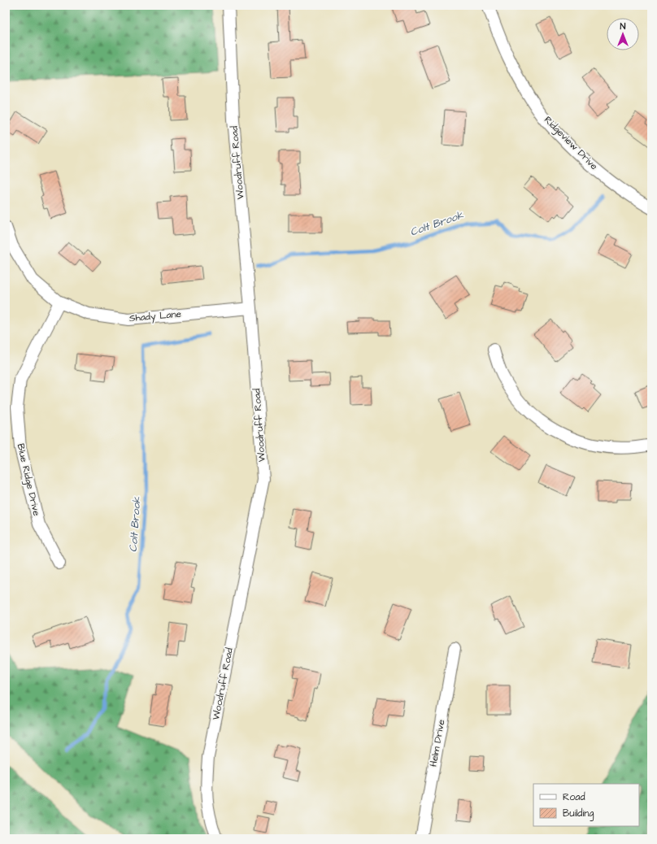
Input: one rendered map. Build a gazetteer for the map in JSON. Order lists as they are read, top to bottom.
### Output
{
  "streets": {
    "street": [
      "Ridgeview Drive",
      "Woodruff Road",
      "Shady Lane",
      "Blue Ridge Drive",
      "Helm Drive"
    ]
  },
  "crossings": [
    ["Woodruff Road", "Shady Lane"],
    ["Shady Lane", "Blue Ridge Drive"]
  ],
  "water": ["Colt Brook"],
  "legend": ["Road", "Building"],
  "north": "top"
}
